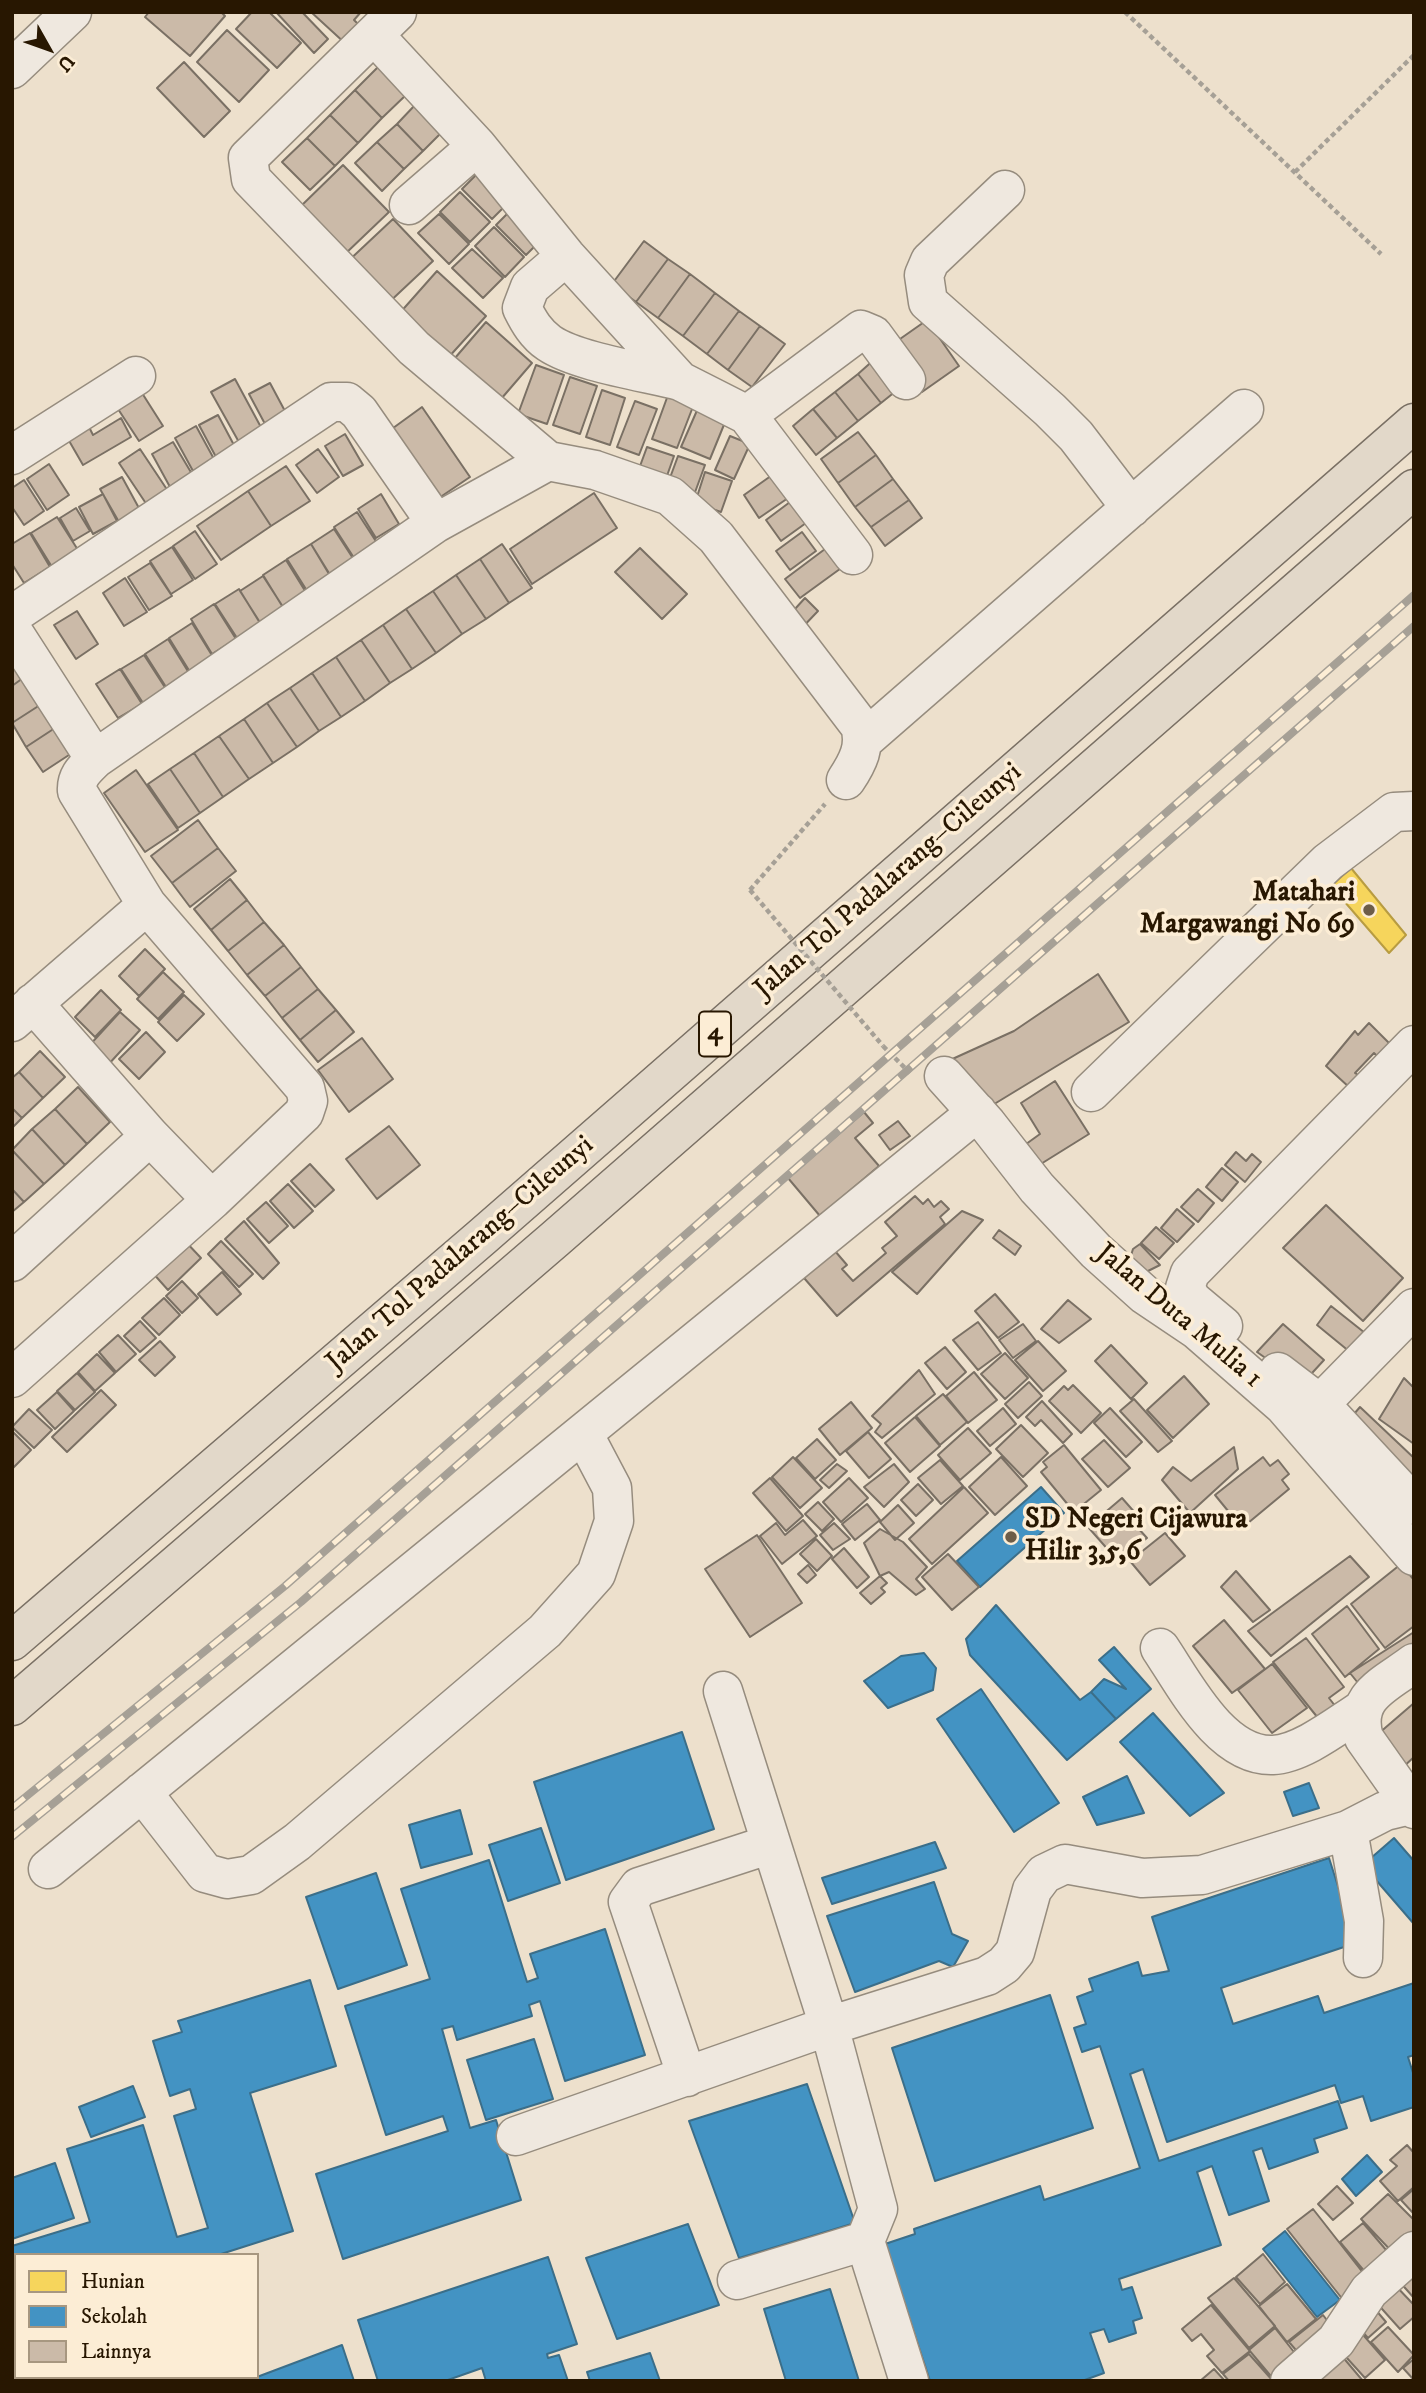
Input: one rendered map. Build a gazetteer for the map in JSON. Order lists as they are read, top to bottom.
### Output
{
  "streets": {
    "highway": ["Jalan Tol Padalarang–Cileunyi", "4"],
    "street": ["Jalan Duta Mulia 1"]
  },
  "places": ["Matahari Margawangi No 69", "SD Negeri Cijawura Hilir 3,5,6"],
  "legend": ["Hunian", "Sekolah", "Lainnya"],
  "north": "bottom right"
}
